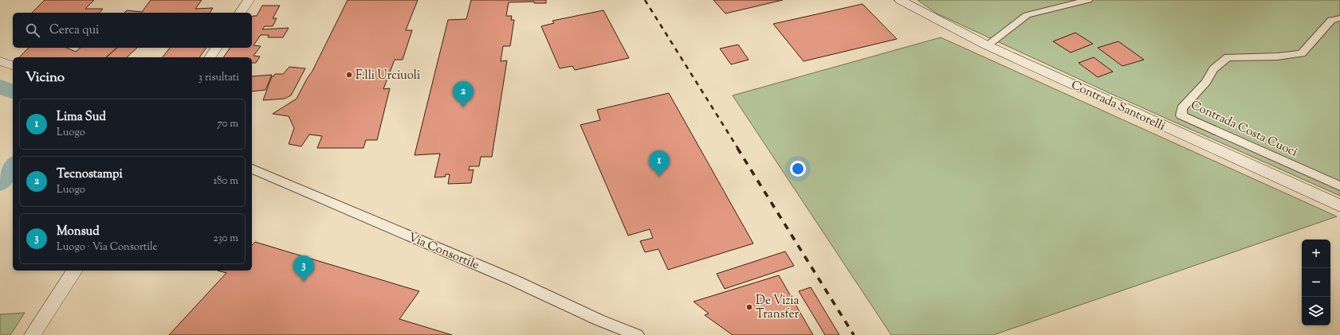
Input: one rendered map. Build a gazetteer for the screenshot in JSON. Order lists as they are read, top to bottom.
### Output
{
  "streets": {
    "main road": ["Contrada Santorelli"],
    "street": ["Contrada Costa Cuoci", "Via Consortile"]
  },
  "places": ["F.lli Urciuoli", "De Vizia Transfer"],
  "page": {
    "search": "Cerca qui",
    "heading": ["Vicino", "3 risultati"],
    "pins": ["2", "1", "3"],
    "list": [
      {
        "mark": "1",
        "name": "Lima Sud",
        "note": "Luogo",
        "value": "70 m"
      },
      {
        "mark": "2",
        "name": "Tecnostampi",
        "note": "Luogo",
        "value": "180 m"
      },
      {
        "mark": "3",
        "name": "Monsud",
        "note": "Luogo · Via Consortile",
        "value": "230 m"
      }
    ],
    "map_buttons": ["+", "−"]
  }
}
